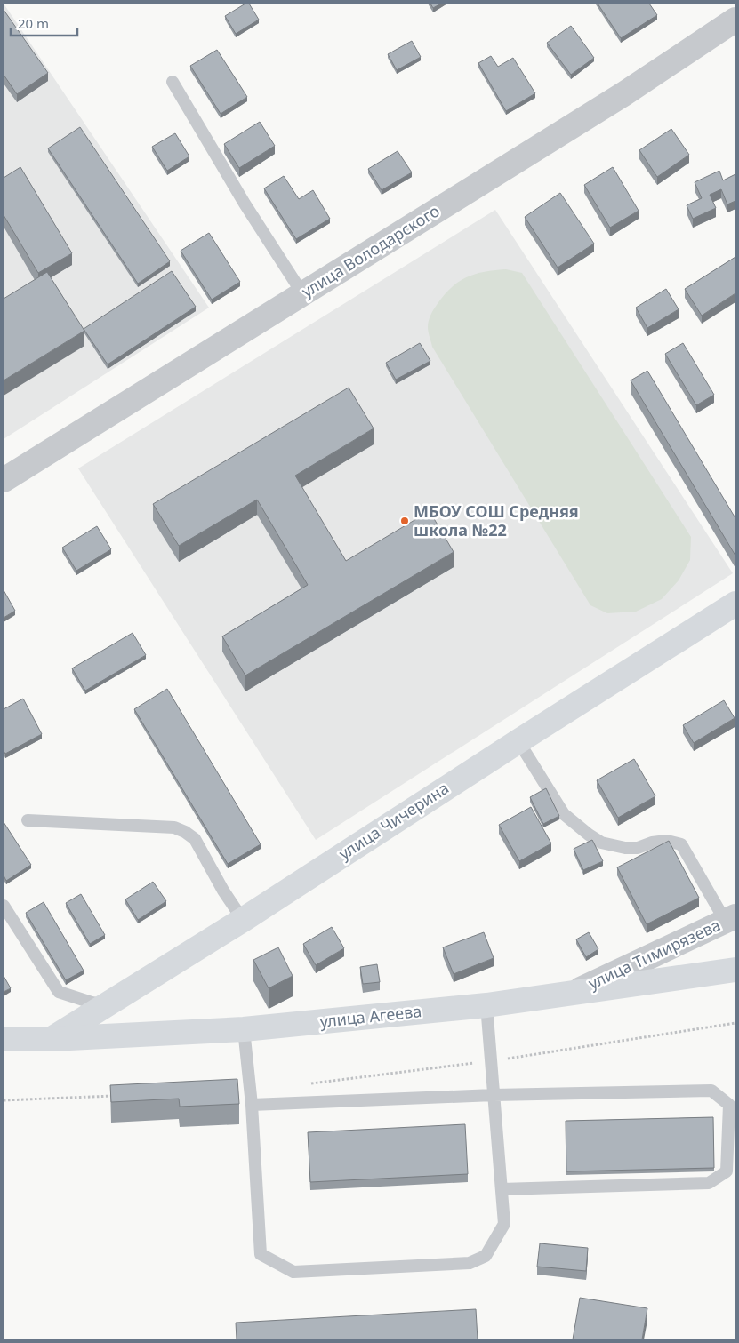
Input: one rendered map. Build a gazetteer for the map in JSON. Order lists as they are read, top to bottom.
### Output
{
  "streets": {
    "main road": ["улица Чичерина", "улица Агеева"],
    "street": ["улица Володарского", "улица Тимирязева"]
  },
  "crossings": [
    ["улица Чичерина", "улица Агеева"],
    ["улица Тимирязева", "улица Агеева"]
  ],
  "places": ["МБОУ СОШ Средняя школа №22"],
  "scale_bar": "20 m"
}
